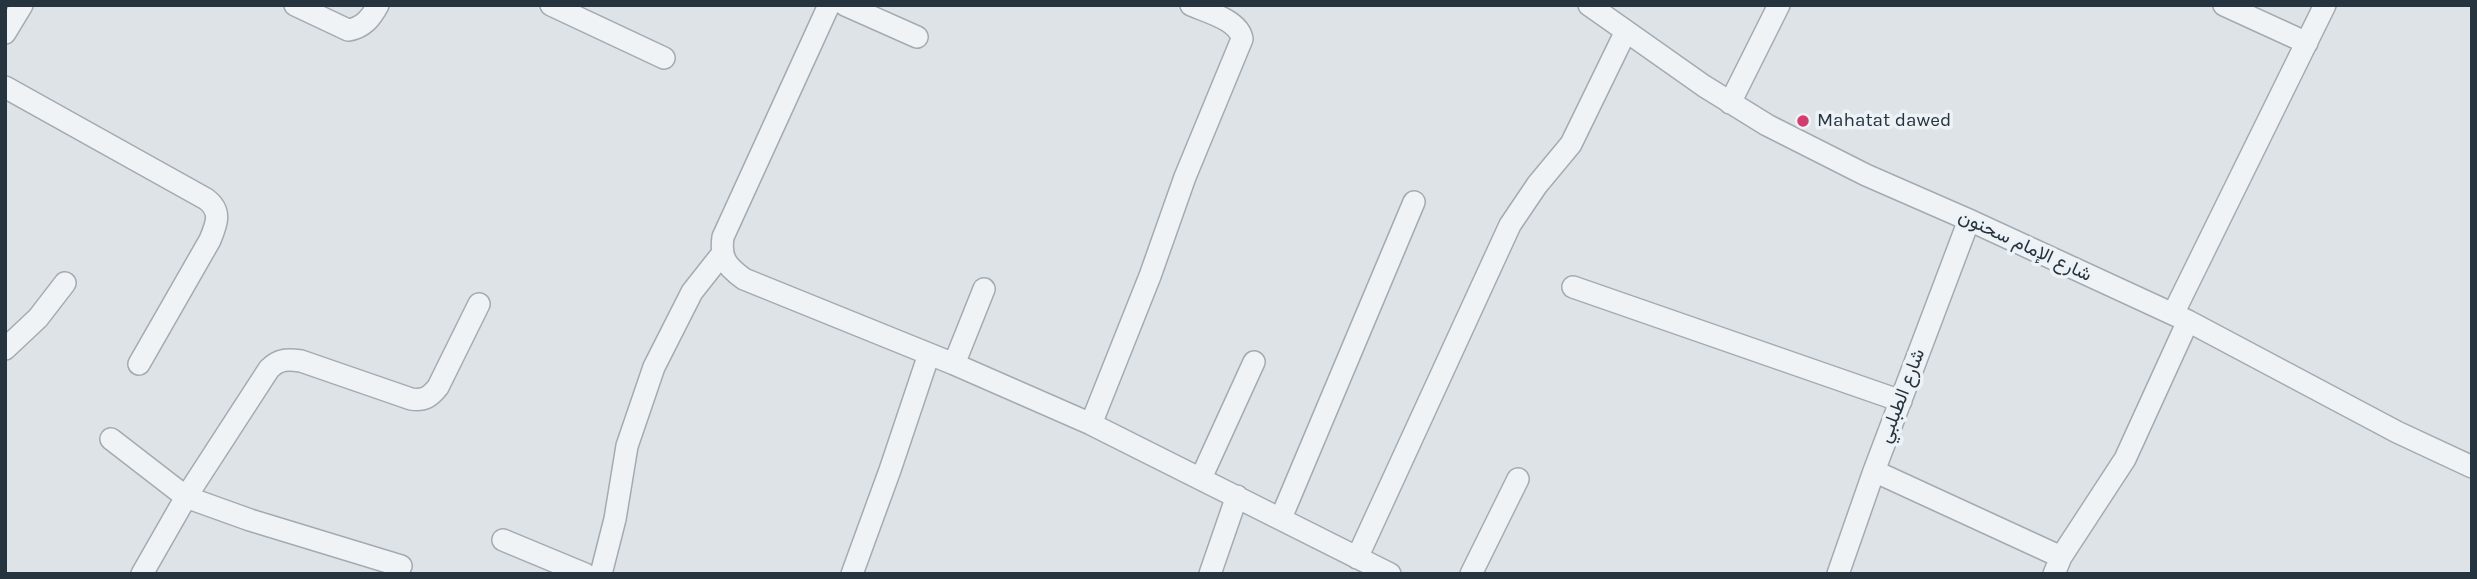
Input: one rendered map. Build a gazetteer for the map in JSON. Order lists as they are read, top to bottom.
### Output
{
  "streets": {
    "street": ["شارع الإمام سحنون", "شارع الطبلبي"]
  },
  "crossings": [
    ["شارع الإمام سحنون", "شارع الطبلبي"]
  ],
  "places": ["Mahatat dawed"]
}
